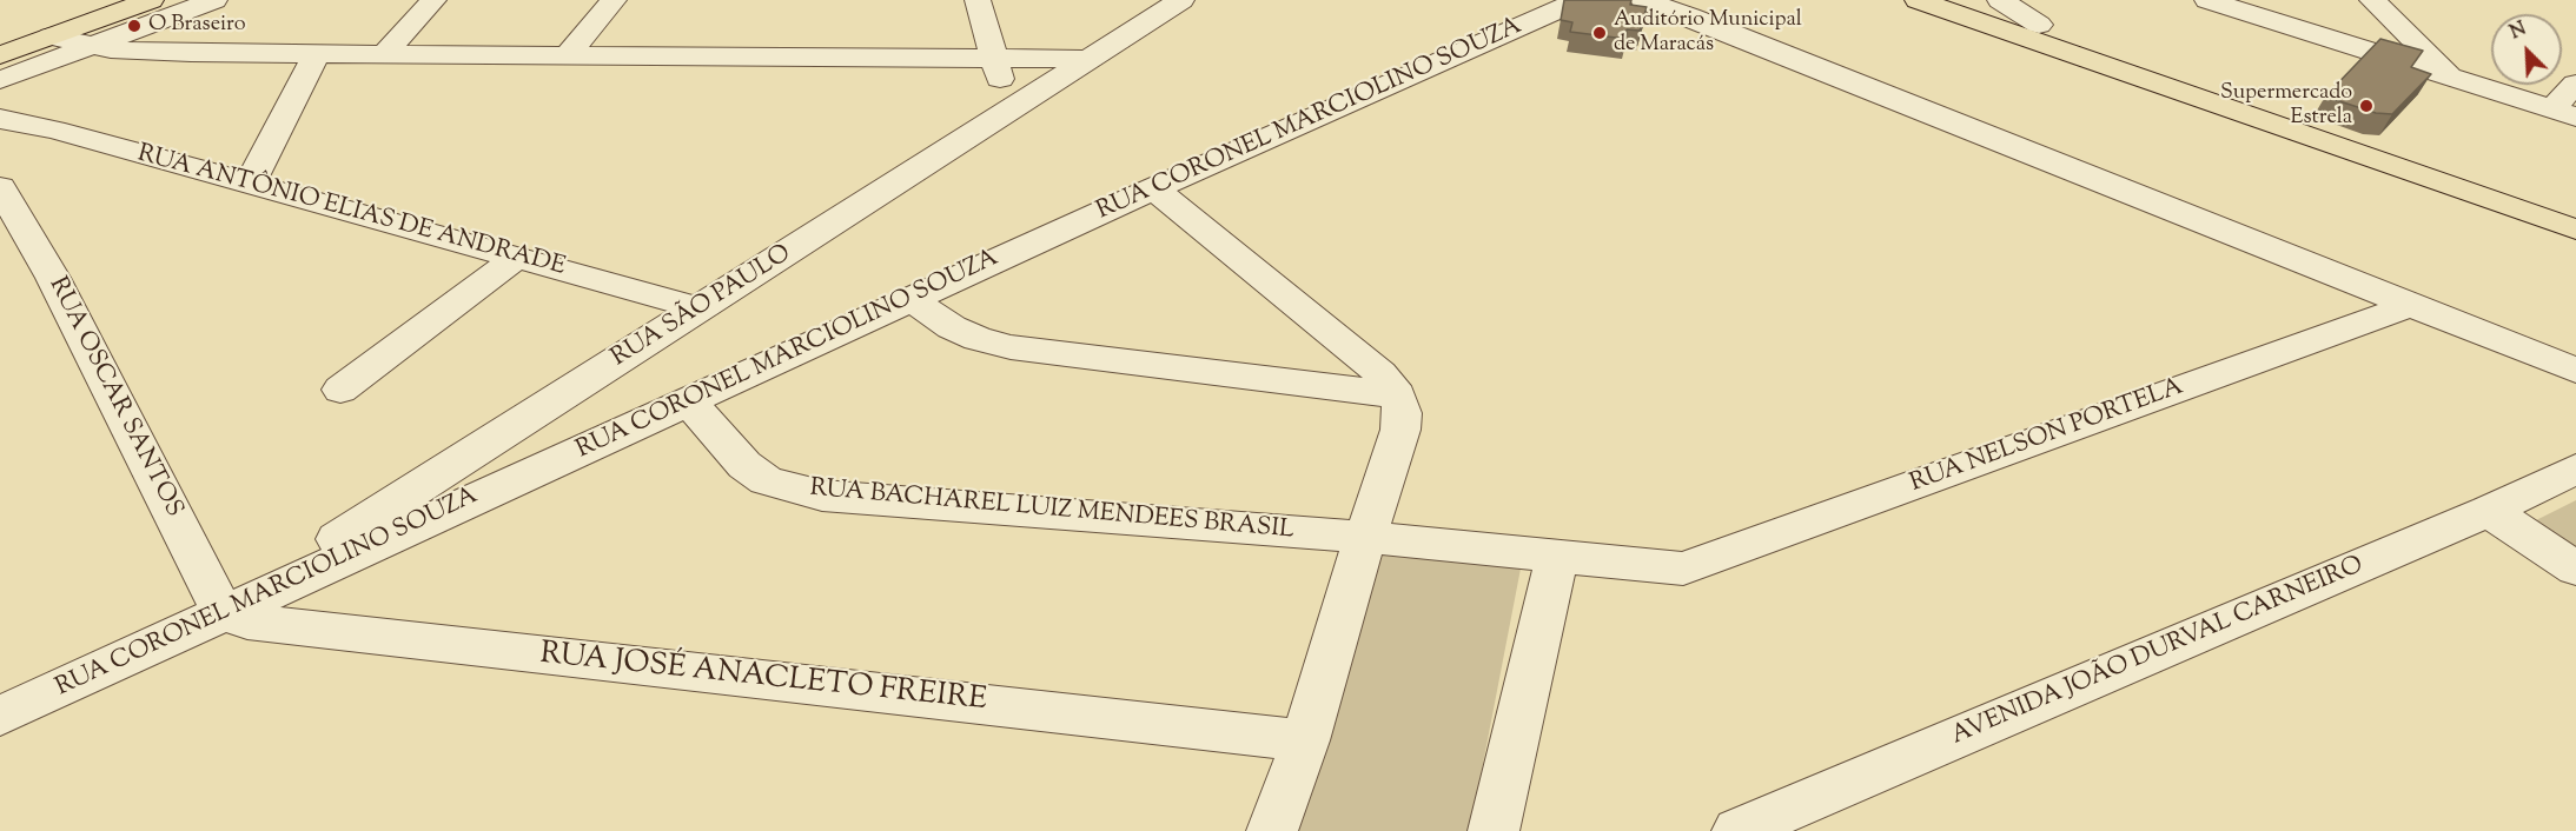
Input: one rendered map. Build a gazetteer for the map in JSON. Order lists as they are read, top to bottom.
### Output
{
  "streets": {
    "street": [
      "RUA CORONEL MARCIOLINO SOUZA",
      "RUA ANTÔNIO ELIAS DE ANDRADE",
      "RUA SÃO PAULO",
      "RUA OSCAR SANTOS",
      "RUA NELSON PORTELA",
      "RUA BACHAREL LUIZ MENDEES BRASIL",
      "AVENIDA JOÃO DURVAL CARNEIRO",
      "RUA JOSÉ ANACLETO FREIRE"
    ]
  },
  "crossings": [
    ["RUA CORONEL MARCIOLINO SOUZA", "RUA SÃO PAULO"],
    ["RUA CORONEL MARCIOLINO SOUZA", "RUA OSCAR SANTOS"],
    ["RUA CORONEL MARCIOLINO SOUZA", "RUA BACHAREL LUIZ MENDEES BRASIL"],
    ["RUA CORONEL MARCIOLINO SOUZA", "RUA JOSÉ ANACLETO FREIRE"],
    ["RUA ANTÔNIO ELIAS DE ANDRADE", "RUA SÃO PAULO"],
    ["RUA SÃO PAULO", "RUA OSCAR SANTOS"],
    ["RUA SÃO PAULO", "RUA JOSÉ ANACLETO FREIRE"],
    ["RUA OSCAR SANTOS", "RUA JOSÉ ANACLETO FREIRE"],
    ["RUA NELSON PORTELA", "RUA BACHAREL LUIZ MENDEES BRASIL"]
  ],
  "places": ["O Braseiro", "Auditório Municipal de Maracás", "Supermercado Estrela"],
  "north": "top left"
}
